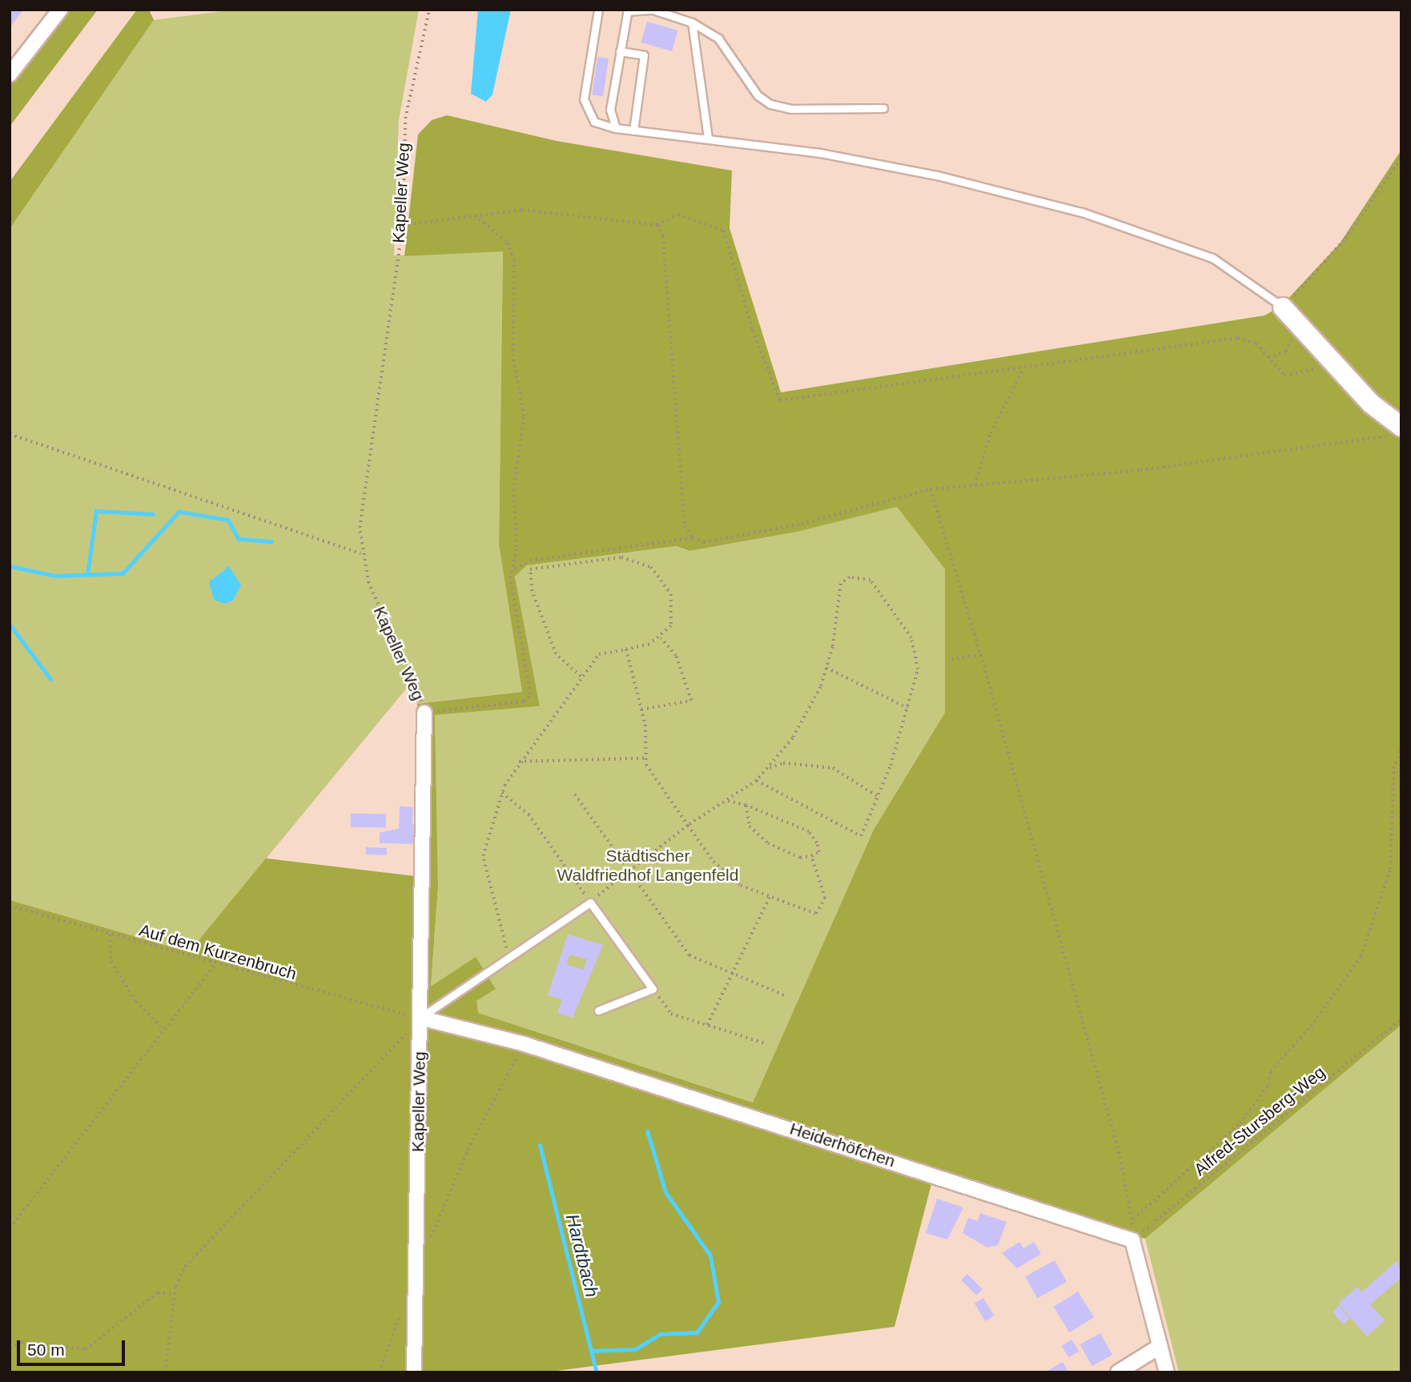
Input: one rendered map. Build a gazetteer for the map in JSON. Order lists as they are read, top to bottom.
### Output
{
  "streets": {
    "street": ["Kapeller Weg", "Heiderhöfchen"],
    "path": ["Auf dem Kurzenbruch", "Alfred-Stursberg-Weg"]
  },
  "crossings": [
    ["Kapeller Weg", "Auf dem Kurzenbruch"],
    ["Kapeller Weg", "Heiderhöfchen"],
    ["Auf dem Kurzenbruch", "Heiderhöfchen"],
    ["Alfred-Stursberg-Weg", "Heiderhöfchen"]
  ],
  "water": ["Hardtbach"],
  "parks": ["Städtischer Waldfriedhof Langenfeld"],
  "scale_bar": "50 m"
}
